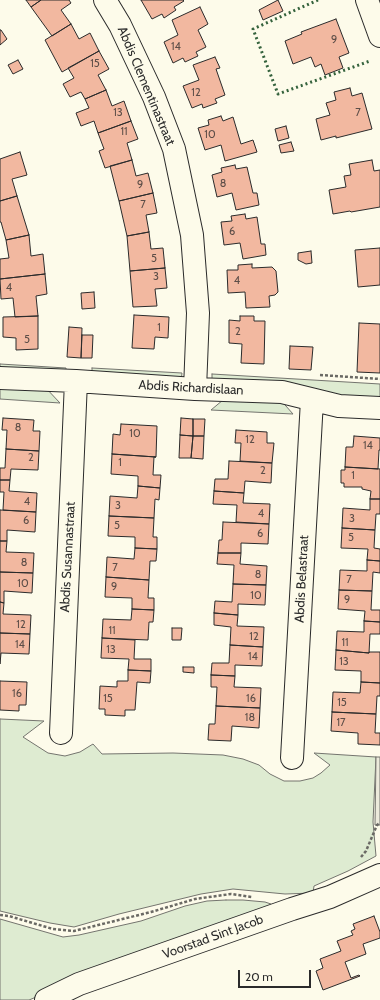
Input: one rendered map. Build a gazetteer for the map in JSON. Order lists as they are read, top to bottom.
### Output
{
  "streets": {
    "street": [
      "Abdis Clementinastraat",
      "Abdis Richardislaan",
      "Abdis Susannastraat",
      "Abdis Belastraat",
      "Voorstad Sint Jacob"
    ]
  },
  "crossings": [
    ["Abdis Clementinastraat", "Abdis Richardislaan"],
    ["Abdis Richardislaan", "Abdis Susannastraat"],
    ["Abdis Richardislaan", "Abdis Belastraat"]
  ],
  "house_numbers": [
    "9",
    "14",
    "15",
    "12",
    "13",
    "7",
    "11",
    "10",
    "8",
    "9",
    "7",
    "6",
    "5",
    "3",
    "4",
    "4",
    "1",
    "2",
    "5",
    "8",
    "10",
    "12",
    "14",
    "2",
    "1",
    "2",
    "1",
    "4",
    "3",
    "4",
    "3",
    "6",
    "5",
    "6",
    "5",
    "8",
    "7",
    "8",
    "7",
    "10",
    "9",
    "10",
    "9",
    "12",
    "11",
    "12",
    "11",
    "14",
    "13",
    "14",
    "13",
    "16",
    "15",
    "16",
    "15",
    "18",
    "17"
  ],
  "scale_bar": "20 m"
}
